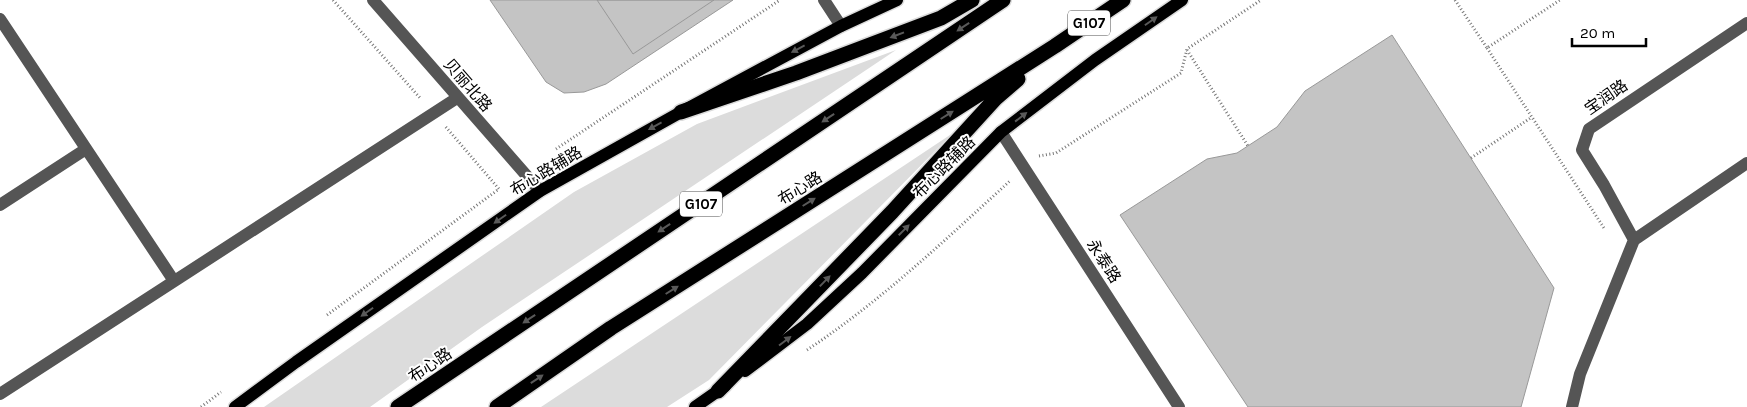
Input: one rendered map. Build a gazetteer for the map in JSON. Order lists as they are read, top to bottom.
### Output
{
  "streets": {
    "highway": ["G107", "布心路"],
    "main road": ["布心路辅路"],
    "street": ["贝丽北路", "宝润路", "永泰路"]
  },
  "crossings": [
    ["贝丽北路", "布心路辅路"],
    ["布心路辅路", "永泰路"]
  ],
  "scale_bar": "20 m"
}
